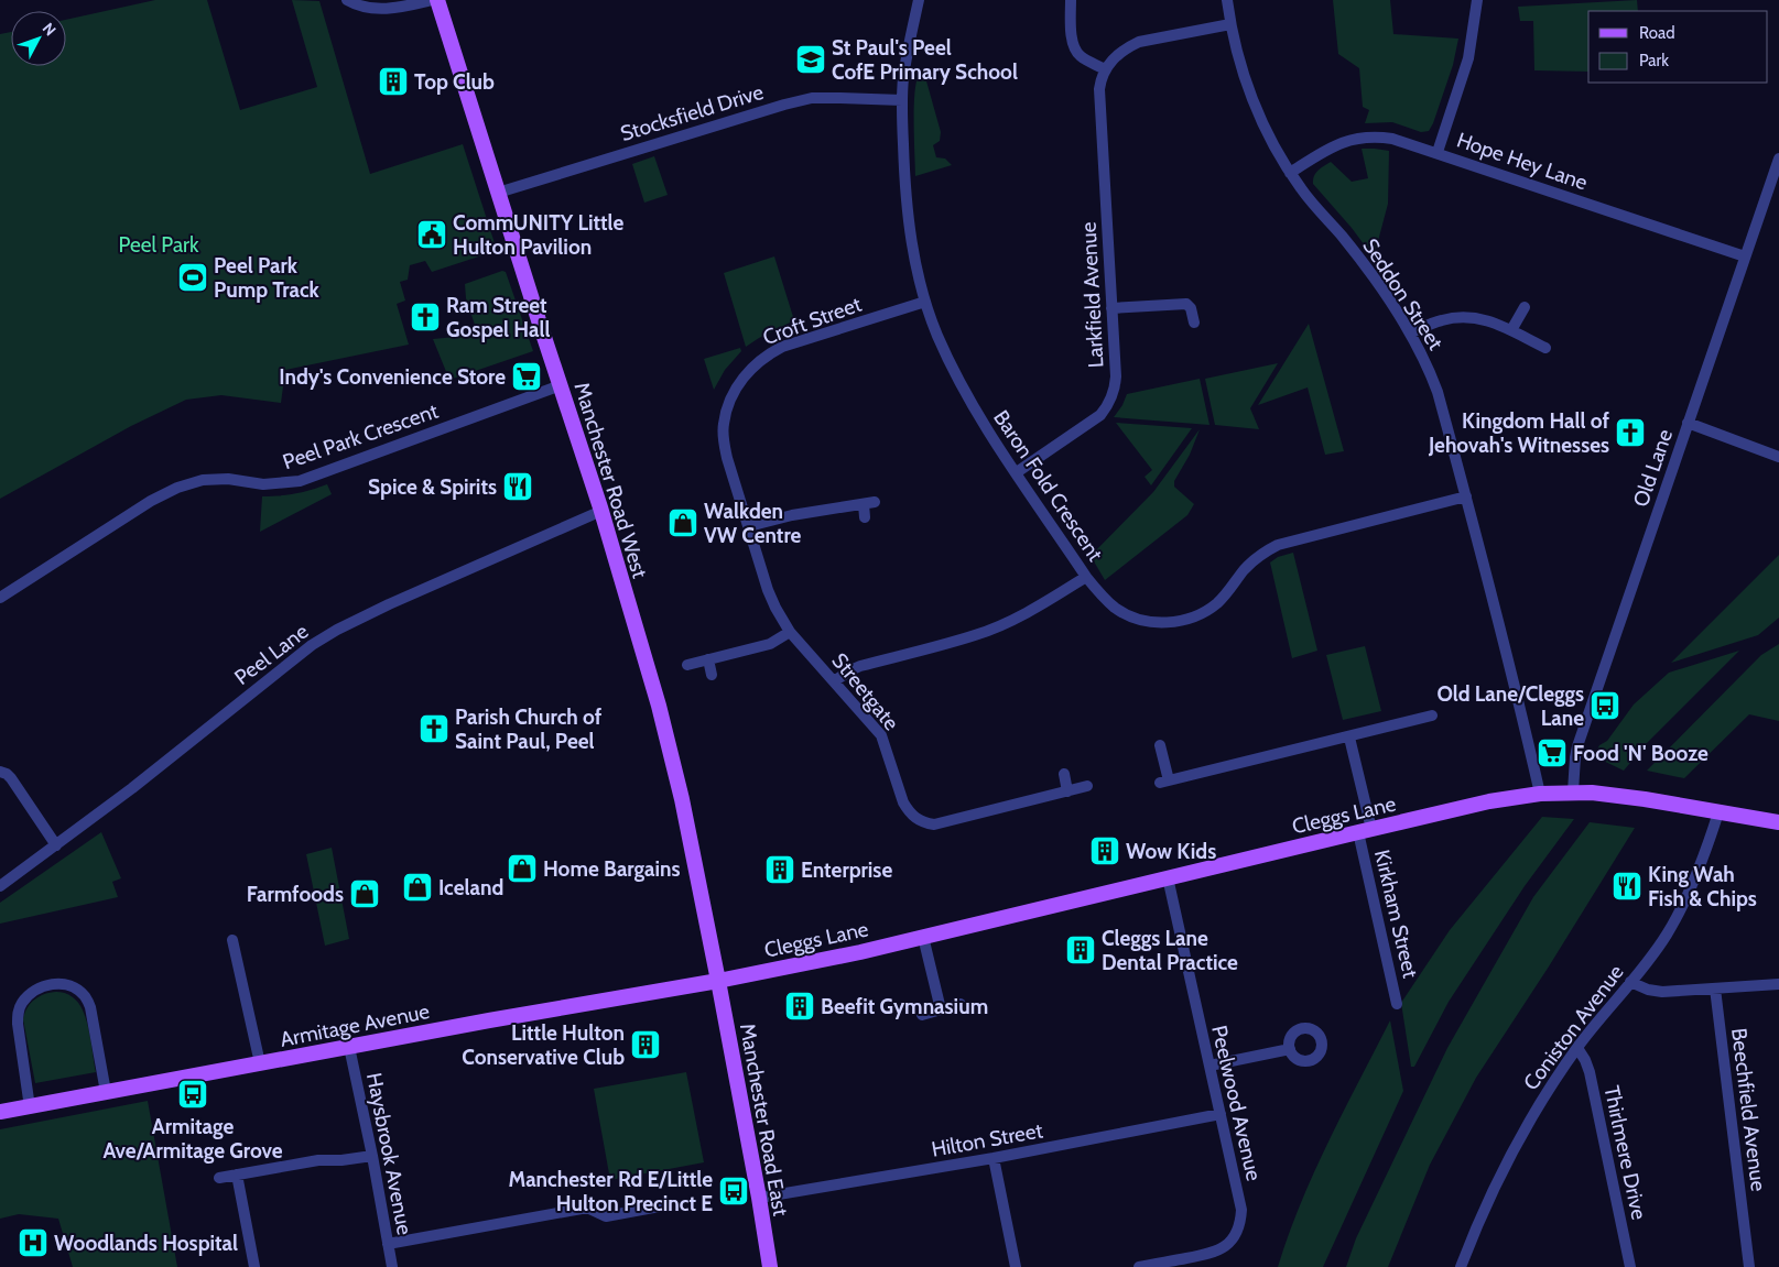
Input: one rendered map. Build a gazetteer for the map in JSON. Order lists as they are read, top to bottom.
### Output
{
  "streets": {
    "main road": [
      "Manchester Road West",
      "Cleggs Lane",
      "Armitage Avenue",
      "Manchester Road East"
    ],
    "street": [
      "Stocksfield Drive",
      "Hope Hey Lane",
      "Seddon Street",
      "Larkfield Avenue",
      "Croft Street",
      "Peel Park Crescent",
      "Old Lane",
      "Baron Fold Crescent",
      "Peel Lane",
      "Streetgate",
      "Kirkham Street",
      "Coniston Avenue",
      "Peelwood Avenue",
      "Beechfield Avenue",
      "Hilton Street",
      "Thirlmere Drive",
      "Haysbrook Avenue"
    ]
  },
  "crossings": [
    ["Stocksfield Drive", "Manchester Road West"],
    ["Stocksfield Drive", "Baron Fold Crescent"],
    ["Hope Hey Lane", "Seddon Street"],
    ["Hope Hey Lane", "Old Lane"],
    ["Seddon Street", "Baron Fold Crescent"],
    ["Seddon Street", "Cleggs Lane"],
    ["Larkfield Avenue", "Baron Fold Crescent"],
    ["Croft Street", "Baron Fold Crescent"],
    ["Croft Street", "Streetgate"],
    ["Peel Park Crescent", "Manchester Road West"],
    ["Old Lane", "Cleggs Lane"],
    ["Manchester Road West", "Peel Lane"],
    ["Manchester Road West", "Cleggs Lane"],
    ["Manchester Road West", "Armitage Avenue"],
    ["Manchester Road West", "Manchester Road East"],
    ["Cleggs Lane", "Kirkham Street"],
    ["Cleggs Lane", "Armitage Avenue"],
    ["Cleggs Lane", "Coniston Avenue"],
    ["Cleggs Lane", "Peelwood Avenue"],
    ["Cleggs Lane", "Manchester Road East"],
    ["Armitage Avenue", "Manchester Road East"],
    ["Armitage Avenue", "Haysbrook Avenue"],
    ["Coniston Avenue", "Thirlmere Drive"],
    ["Peelwood Avenue", "Hilton Street"],
    ["Manchester Road East", "Hilton Street"]
  ],
  "parks": ["Peel Park"],
  "places": {
    "school or university": ["St Paul's Peel CofE Primary School"],
    "building": [
      "Top Club",
      "Wow Kids",
      "Enterprise",
      "Cleggs Lane Dental Practice",
      "Beefit Gymnasium",
      "Little Hulton Conservative Club"
    ],
    "public building": ["CommUNITY Little Hulton Pavilion"],
    "sports": ["Peel Park Pump Track"],
    "church": ["Ram Street Gospel Hall", "Kingdom Hall of Jehovah's Witnesses", "Parish Church of Saint Paul, Peel"],
    "supermarket": ["Indy's Convenience Store", "Food 'N' Booze"],
    "restaurant": ["Spice & Spirits", "King Wah Fish & Chips"],
    "shop": [
      "Walkden VW Centre",
      "Home Bargains",
      "Iceland",
      "Farmfoods"
    ],
    "bus stop": ["Old Lane/Cleggs Lane", "Armitage Ave/Armitage Grove", "Manchester Rd E/Little Hulton Precinct E"],
    "hospital": ["Woodlands Hospital"]
  },
  "legend": ["Road", "Park"],
  "north": "top right"
}
